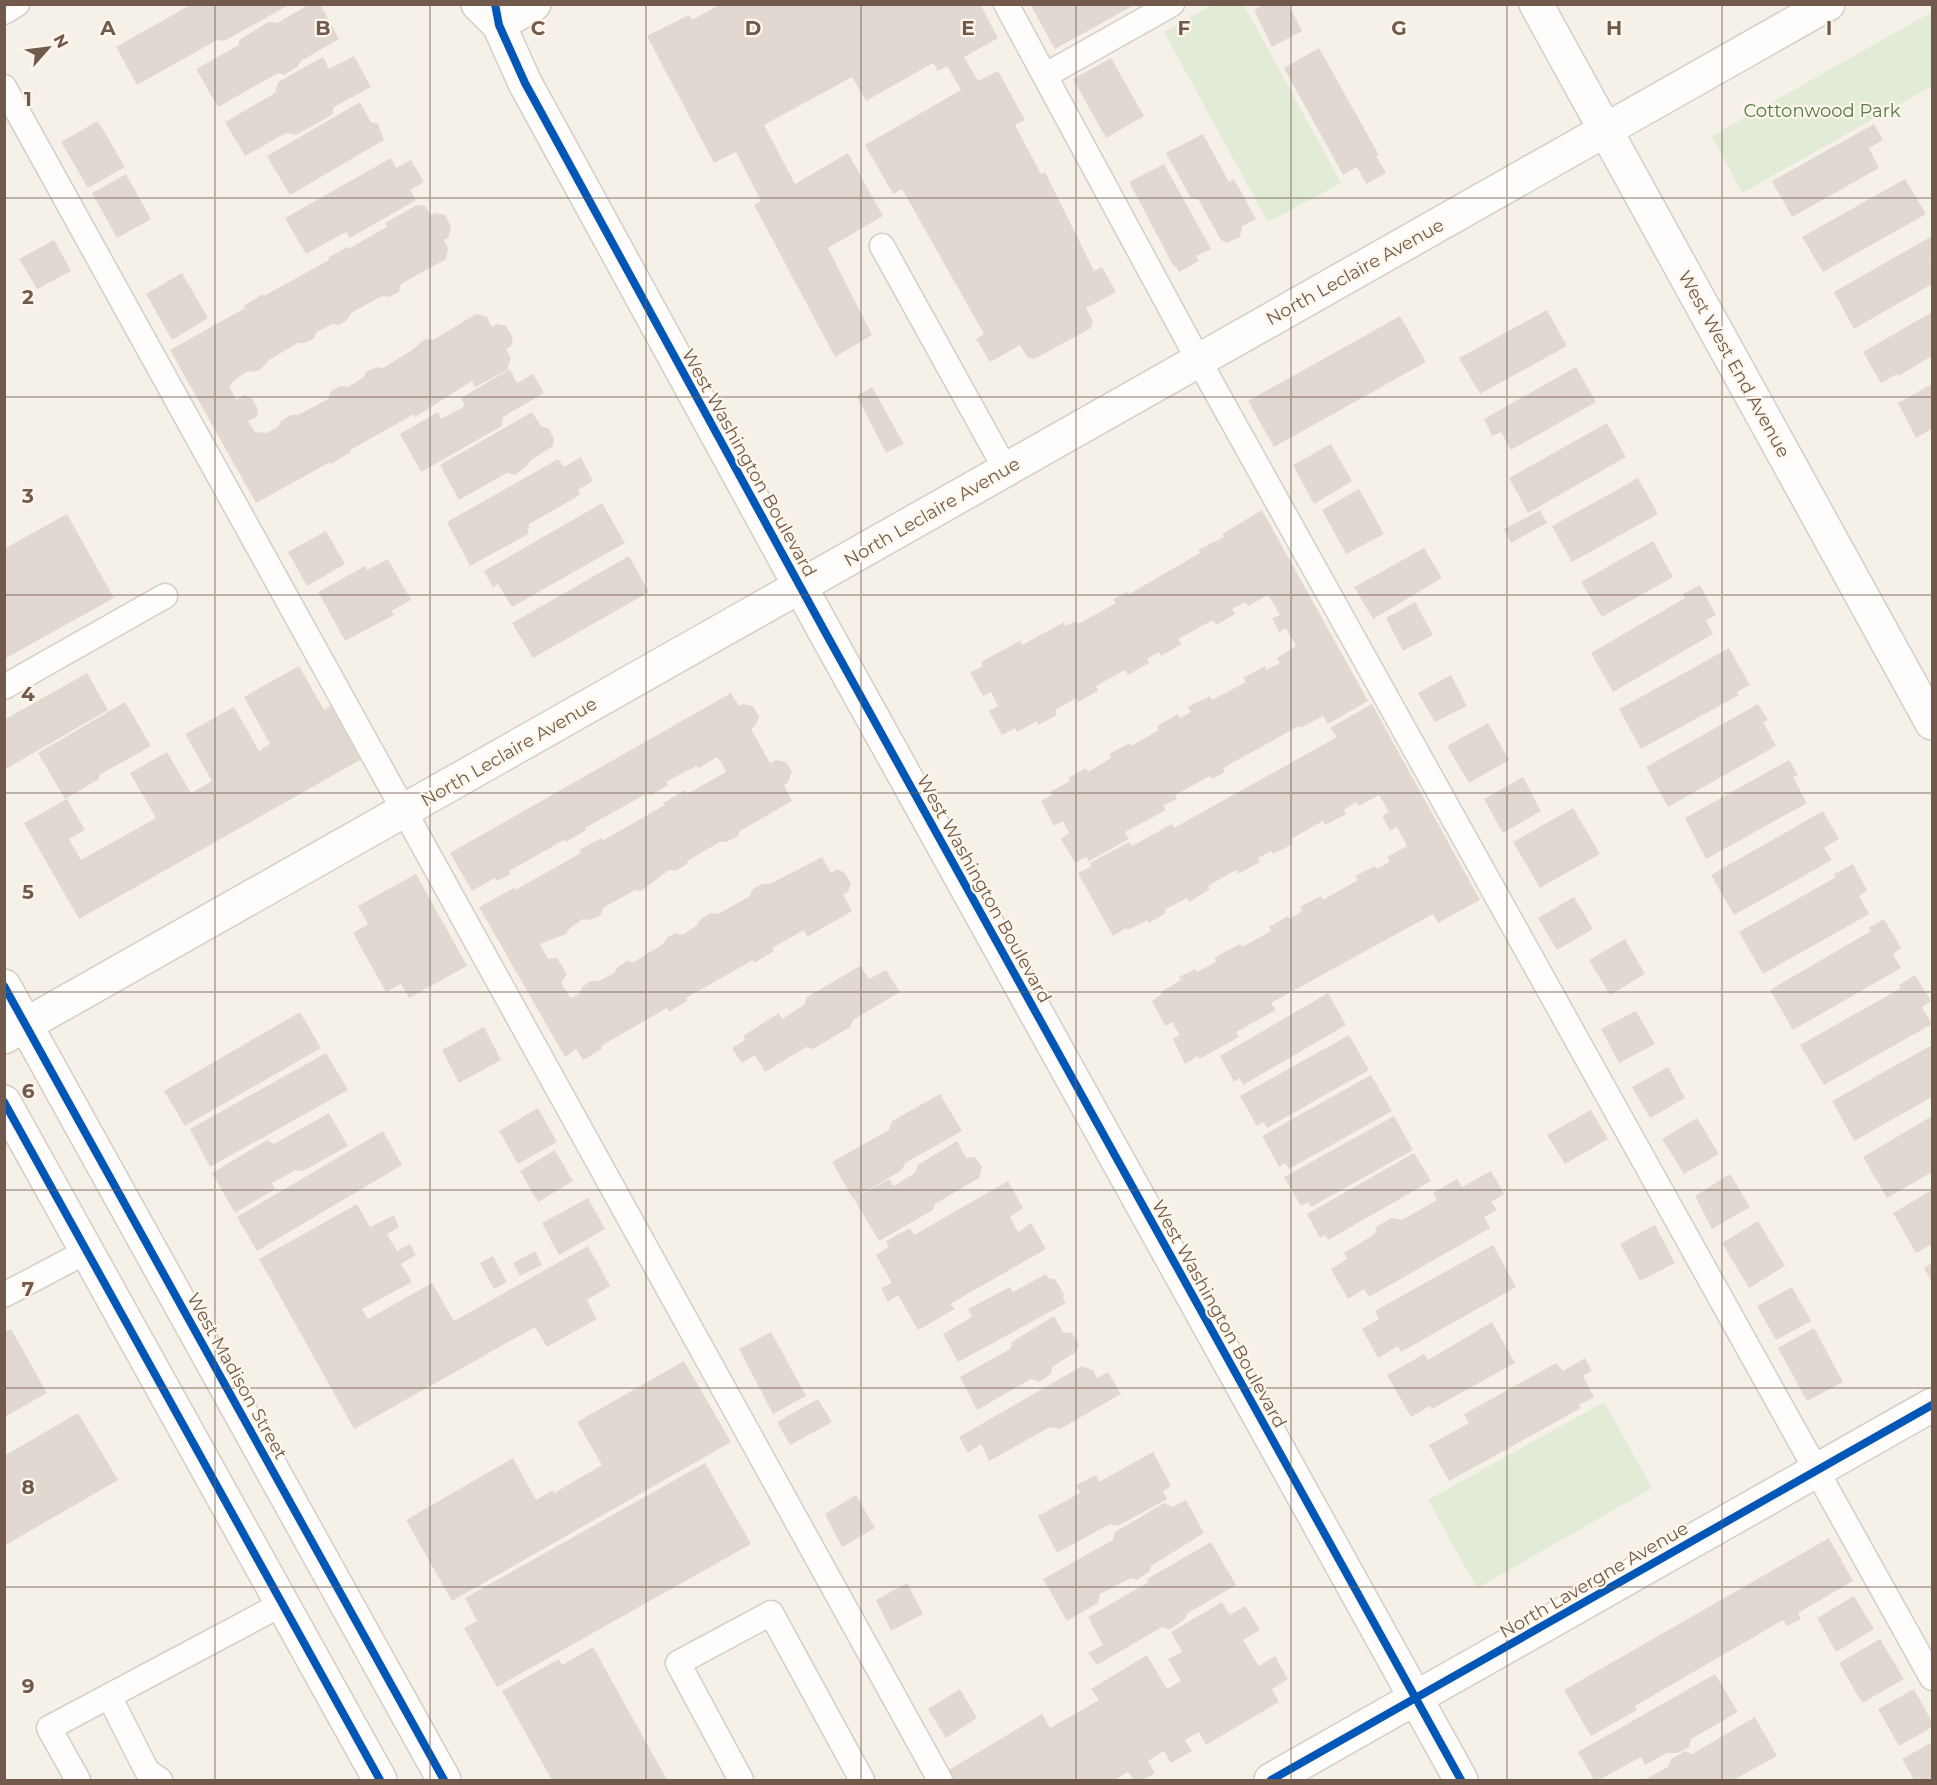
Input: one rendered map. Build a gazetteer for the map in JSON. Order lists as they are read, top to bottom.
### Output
{
  "streets": {
    "street": [
      "North Leclaire Avenue",
      "West West End Avenue",
      "West Washington Boulevard",
      "West Madison Street",
      "North Lavergne Avenue"
    ]
  },
  "crossings": [
    ["North Leclaire Avenue", "West West End Avenue"],
    ["North Leclaire Avenue", "West Washington Boulevard"],
    ["North Leclaire Avenue", "West Madison Street"],
    ["West Washington Boulevard", "North Lavergne Avenue"]
  ],
  "parks": ["Cottonwood Park"],
  "north": "top right",
  "grid": {
    "columns": [
      "A",
      "B",
      "C",
      "D",
      "E",
      "F",
      "G",
      "H",
      "I"
    ],
    "rows": [
      "1",
      "2",
      "3",
      "4",
      "5",
      "6",
      "7",
      "8",
      "9"
    ]
  }
}
